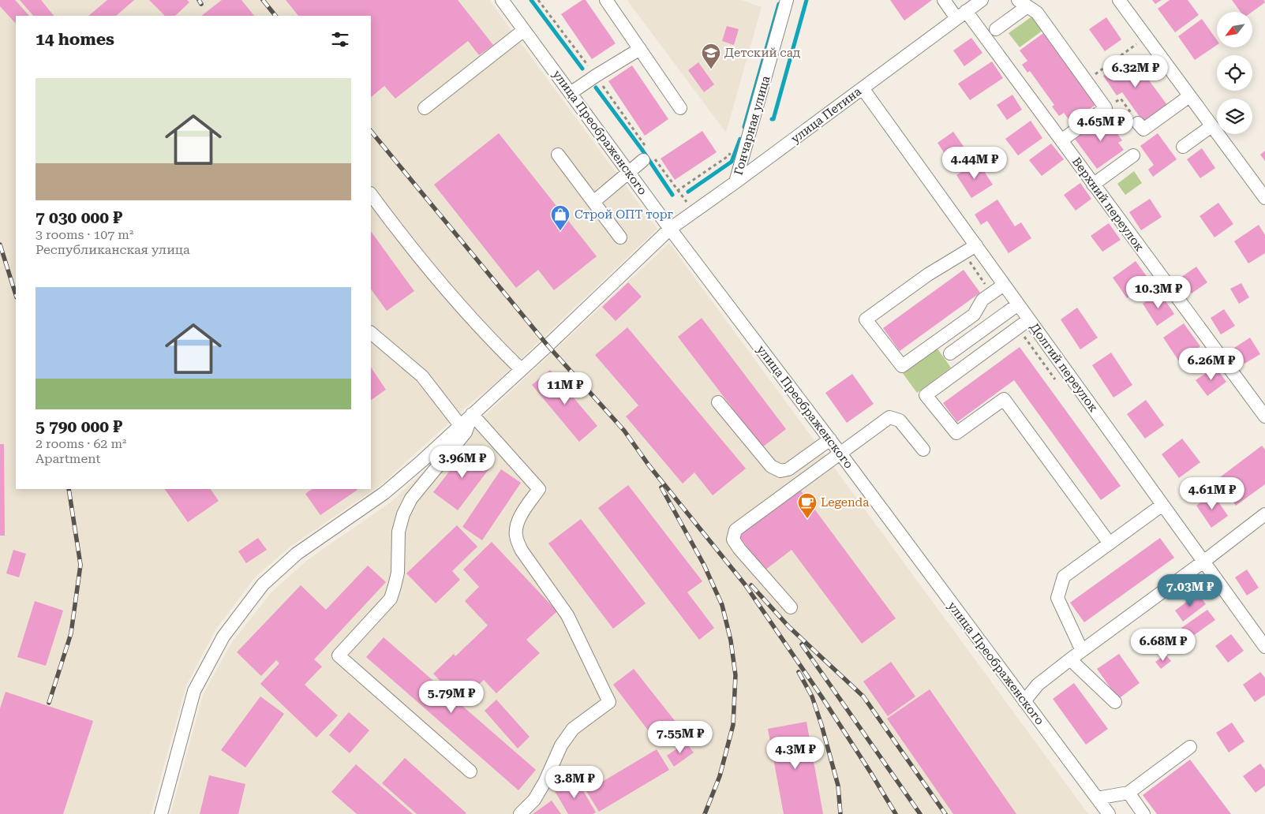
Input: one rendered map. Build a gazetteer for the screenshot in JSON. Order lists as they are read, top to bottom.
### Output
{
  "streets": {
    "street": [
      "улица Петина",
      "Гончарная улица",
      "улица Преображенского",
      "Верхний переулок",
      "Долгий переулок"
    ]
  },
  "crossings": [
    ["улица Петина", "Гончарная улица"],
    ["улица Петина", "улица Преображенского"],
    ["улица Петина", "Верхний переулок"],
    ["улица Петина", "Долгий переулок"]
  ],
  "places": {
    "school or university": ["Детский сад"],
    "shop": ["Строй ОПТ торг"],
    "cafe": ["Legenda"]
  },
  "north": "bottom left",
  "page": {
    "heading": "14 homes",
    "price": [
      "6.32M ₽",
      "4.65M ₽",
      "4.44M ₽",
      "10.3M ₽",
      "6.26M ₽",
      "11M ₽",
      "3.96M ₽",
      "4.61M ₽",
      "7.03M ₽",
      "6.68M ₽",
      "5.79M ₽",
      "7.55M ₽",
      "4.3M ₽",
      "3.8M ₽"
    ],
    "list": [
      {
        "name": "7 030 000 ₽",
        "note": "3 rooms · 107 m² · Республиканская улица"
      },
      {
        "name": "5 790 000 ₽",
        "note": "2 rooms · 62 m² · Apartment"
      }
    ]
  }
}
